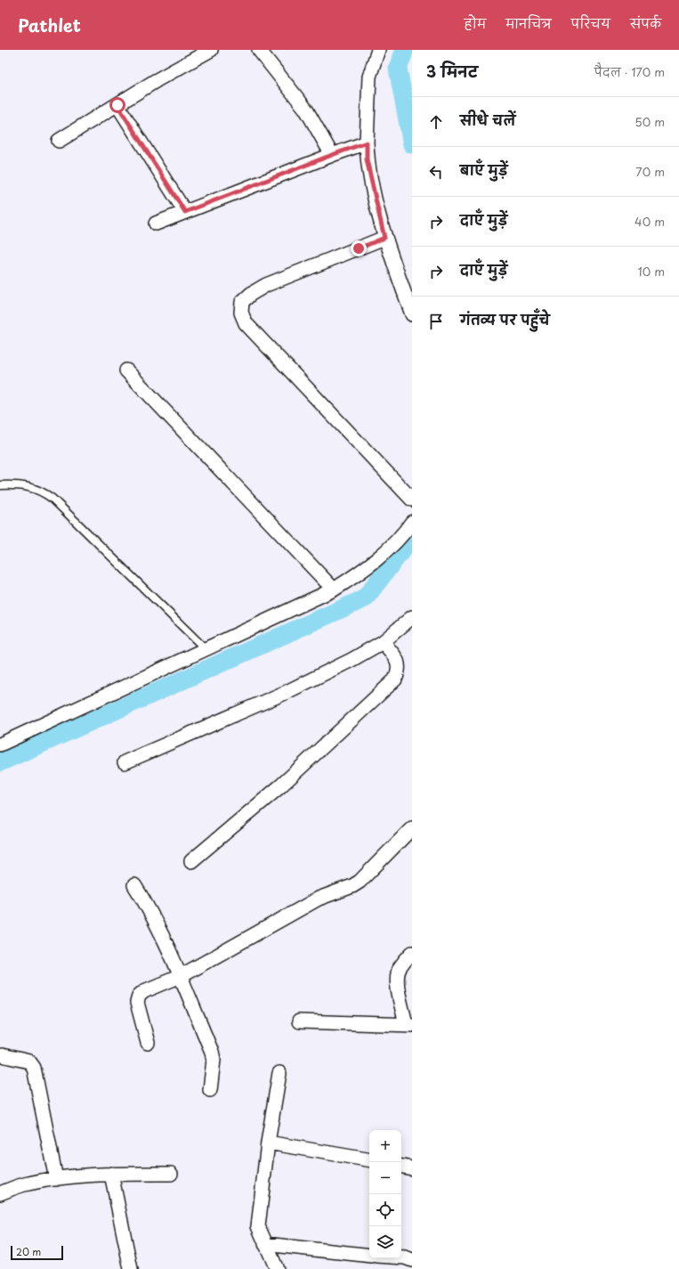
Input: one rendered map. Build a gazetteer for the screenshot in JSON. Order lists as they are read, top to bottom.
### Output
{
  "scale_bar": "20 m",
  "page": {
    "header": "Pathlet",
    "nav": [
      "होम",
      "मानचित्र",
      "परिचय",
      "संपर्क"
    ],
    "heading": ["3 मिनट", "पैदल · 170 m"],
    "list": [
      ["सीधे चलें", "50 m"],
      ["बाएँ मुड़ें", "70 m"],
      ["दाएँ मुड़ें", "40 m"],
      ["दाएँ मुड़ें", "10 m"],
      "गंतव्य पर पहुँचे"
    ],
    "map_buttons": ["+", "−"],
    "scale": "20 m"
  }
}
